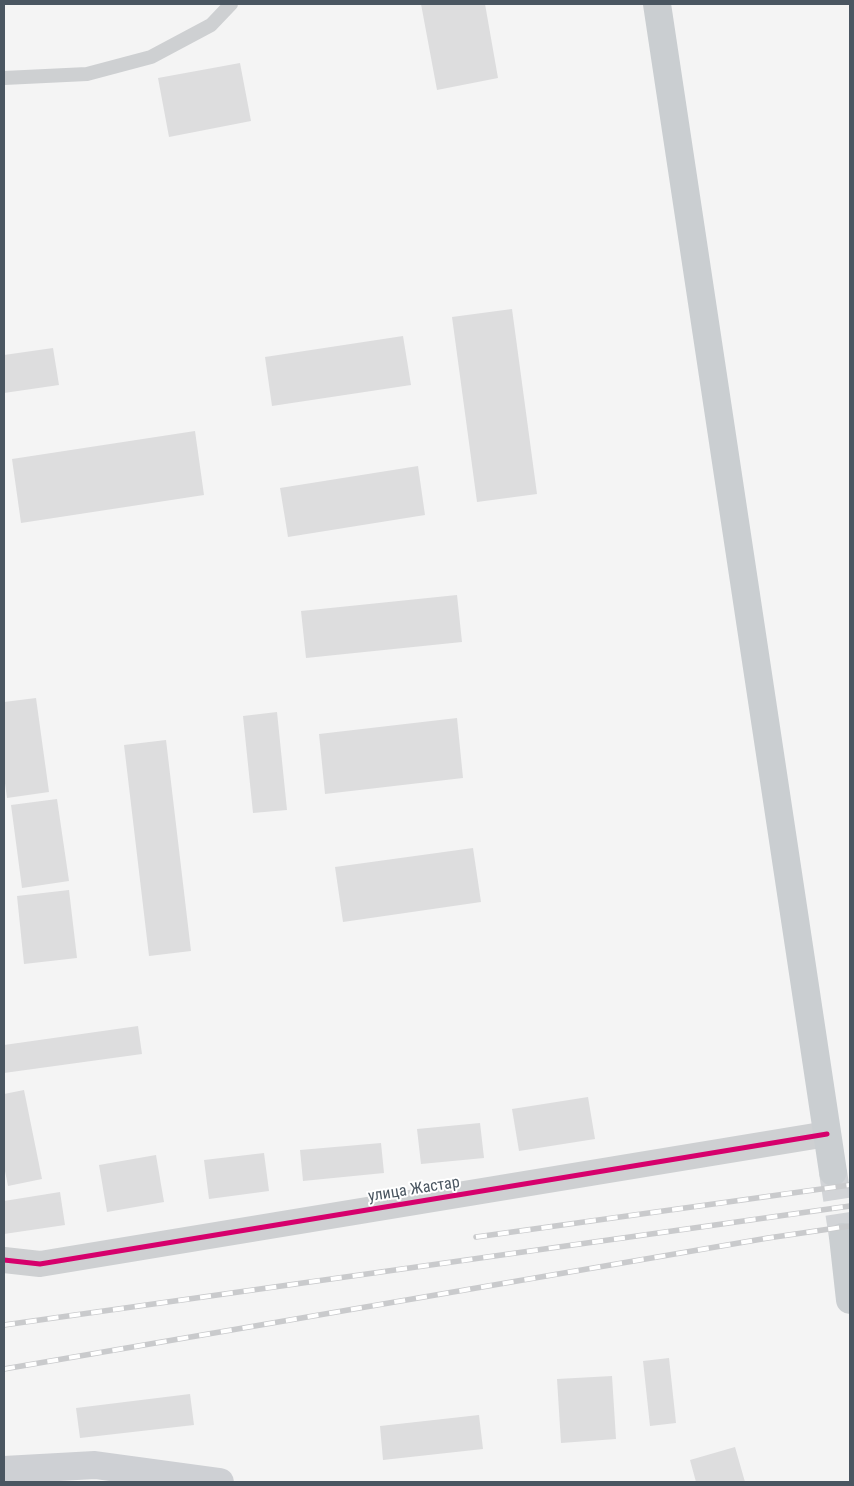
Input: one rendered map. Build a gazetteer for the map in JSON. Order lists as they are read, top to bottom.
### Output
{
  "streets": {
    "street": ["улица Жастар"]
  }
}
